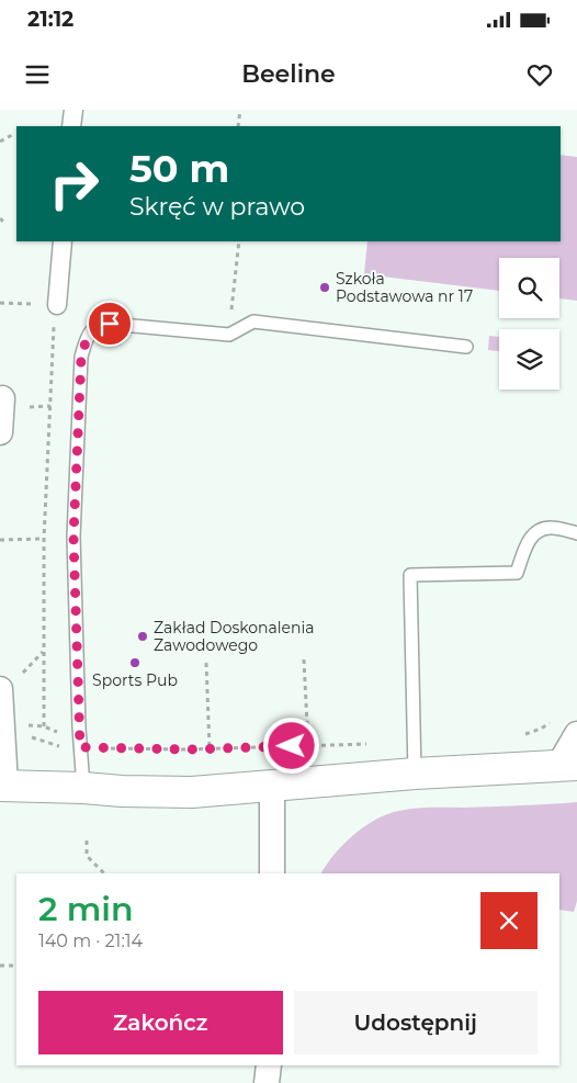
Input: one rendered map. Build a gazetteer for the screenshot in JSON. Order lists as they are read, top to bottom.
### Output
{
  "places": ["Szkoła Podstawowa nr 17", "Zakład Doskonalenia Zawodowego", "Sports Pub"],
  "page": {
    "status": "21:12",
    "header": "Beeline",
    "turn": ["50 m", "Skręć w prawo"],
    "heading": ["2 min", "140 m · 21:14"],
    "buttons": ["Zakończ", "Udostępnij"]
  }
}
